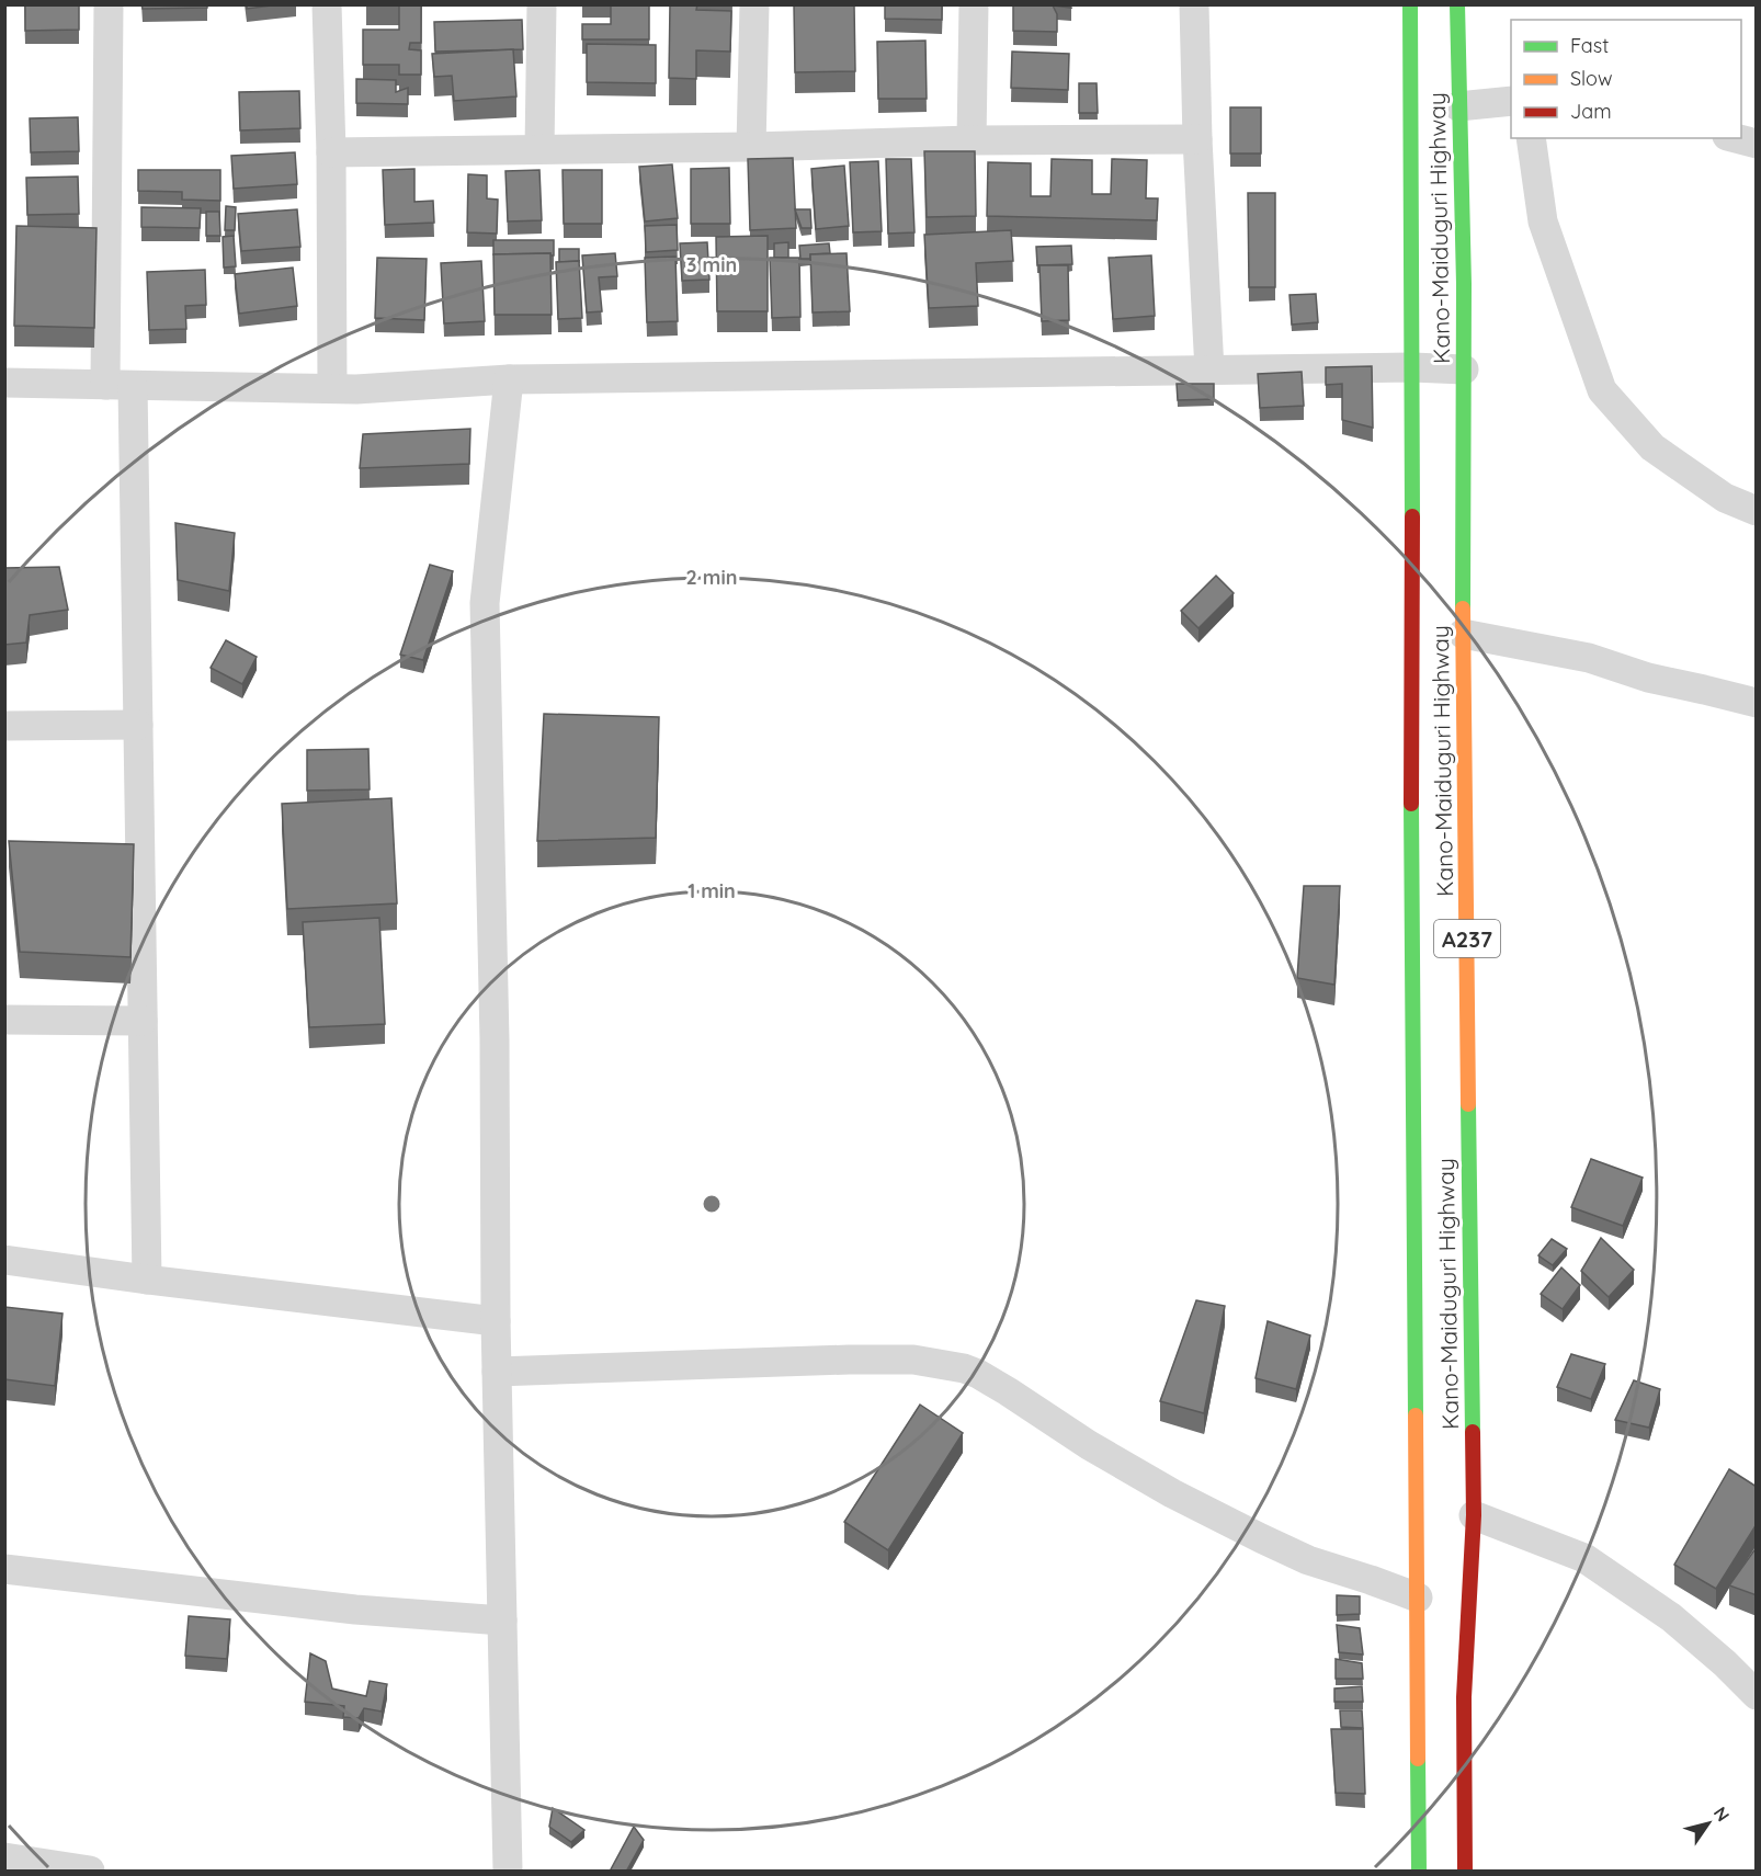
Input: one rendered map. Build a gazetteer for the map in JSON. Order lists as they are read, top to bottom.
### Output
{
  "streets": {
    "highway": ["Kano-Maiduguri Highway", "A237"]
  },
  "legend": ["Fast", "Slow", "Jam"],
  "north": "top right",
  "rings": ["3 min", "2 min", "1 min"]
}
